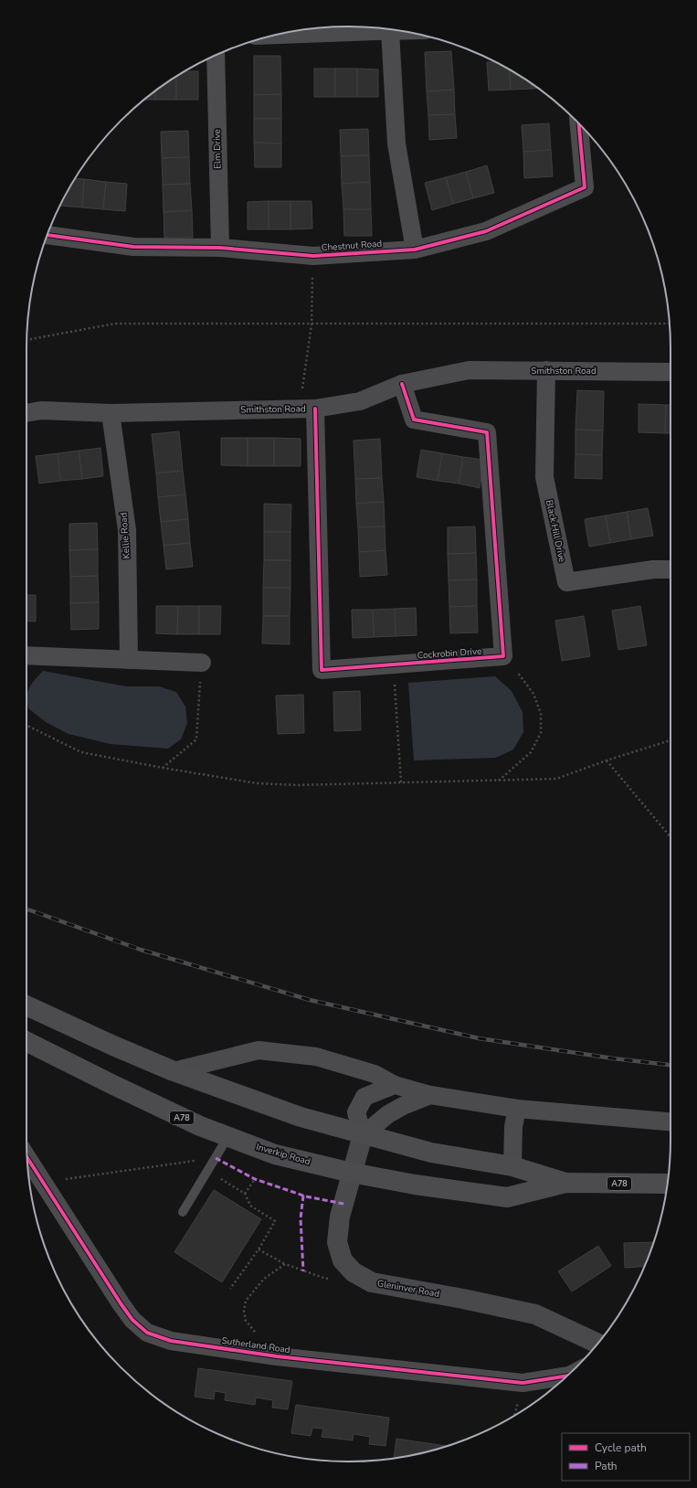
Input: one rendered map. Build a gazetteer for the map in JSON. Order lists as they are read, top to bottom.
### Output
{
  "streets": {
    "highway": ["A78", "Inverkip Road"],
    "street": [
      "Elm Drive",
      "Chestnut Road",
      "Smithston Road",
      "Black Hill Drive",
      "Kellie Road",
      "Cockrobin Drive",
      "Gleninver Road",
      "Sutherland Road"
    ]
  },
  "crossings": [
    ["Elm Drive", "Chestnut Road"],
    ["Smithston Road", "Black Hill Drive"],
    ["Smithston Road", "Kellie Road"],
    ["Smithston Road", "Cockrobin Drive"],
    ["Inverkip Road", "Gleninver Road"]
  ],
  "legend": ["Cycle path", "Path"]
}
